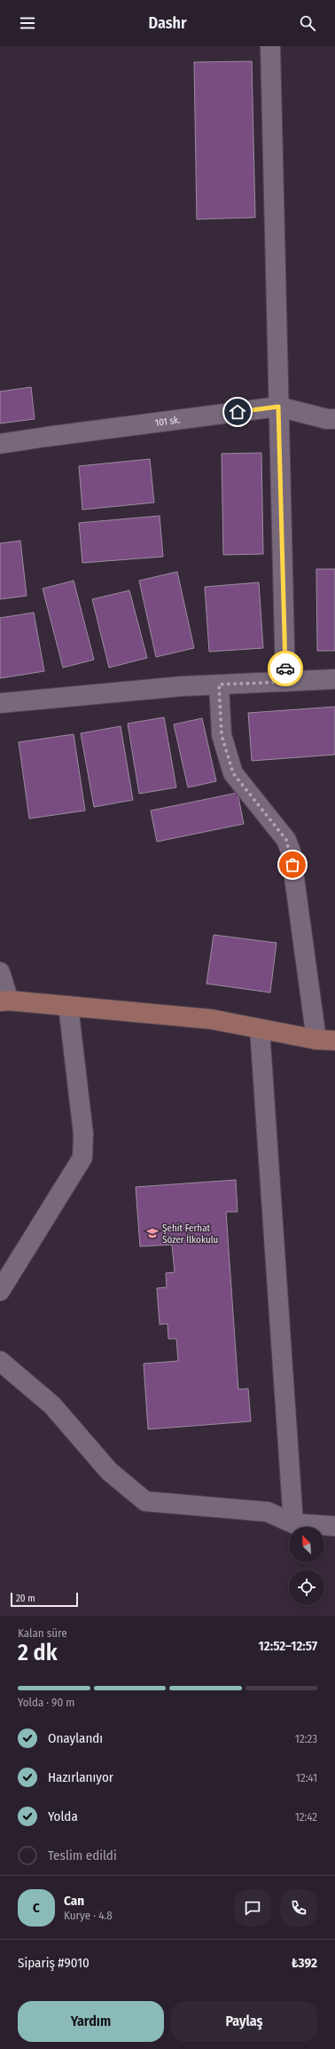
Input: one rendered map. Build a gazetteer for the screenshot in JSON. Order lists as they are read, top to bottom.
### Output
{
  "streets": {
    "street": ["101 sk."]
  },
  "places": {
    "school or university": ["Şehit Ferhat Sözer İlkokulu"]
  },
  "scale_bar": "20 m",
  "north": "top left",
  "page": {
    "header": "Dashr",
    "scale": "20 m",
    "heading": ["2 dk", "Kalan süre", "12:52–12:57"],
    "panel": [
      "Can",
      "Kurye · 4.8",
      "Sipariş #9010",
      "₺392"
    ],
    "bar": "Yolda · 90 m",
    "list": [
      ["Onaylandı", "12:23"],
      ["Hazırlanıyor", "12:41"],
      ["Yolda", "12:42"],
      "Teslim edildi"
    ],
    "round": "C",
    "buttons": ["Yardım", "Paylaş"]
  }
}
